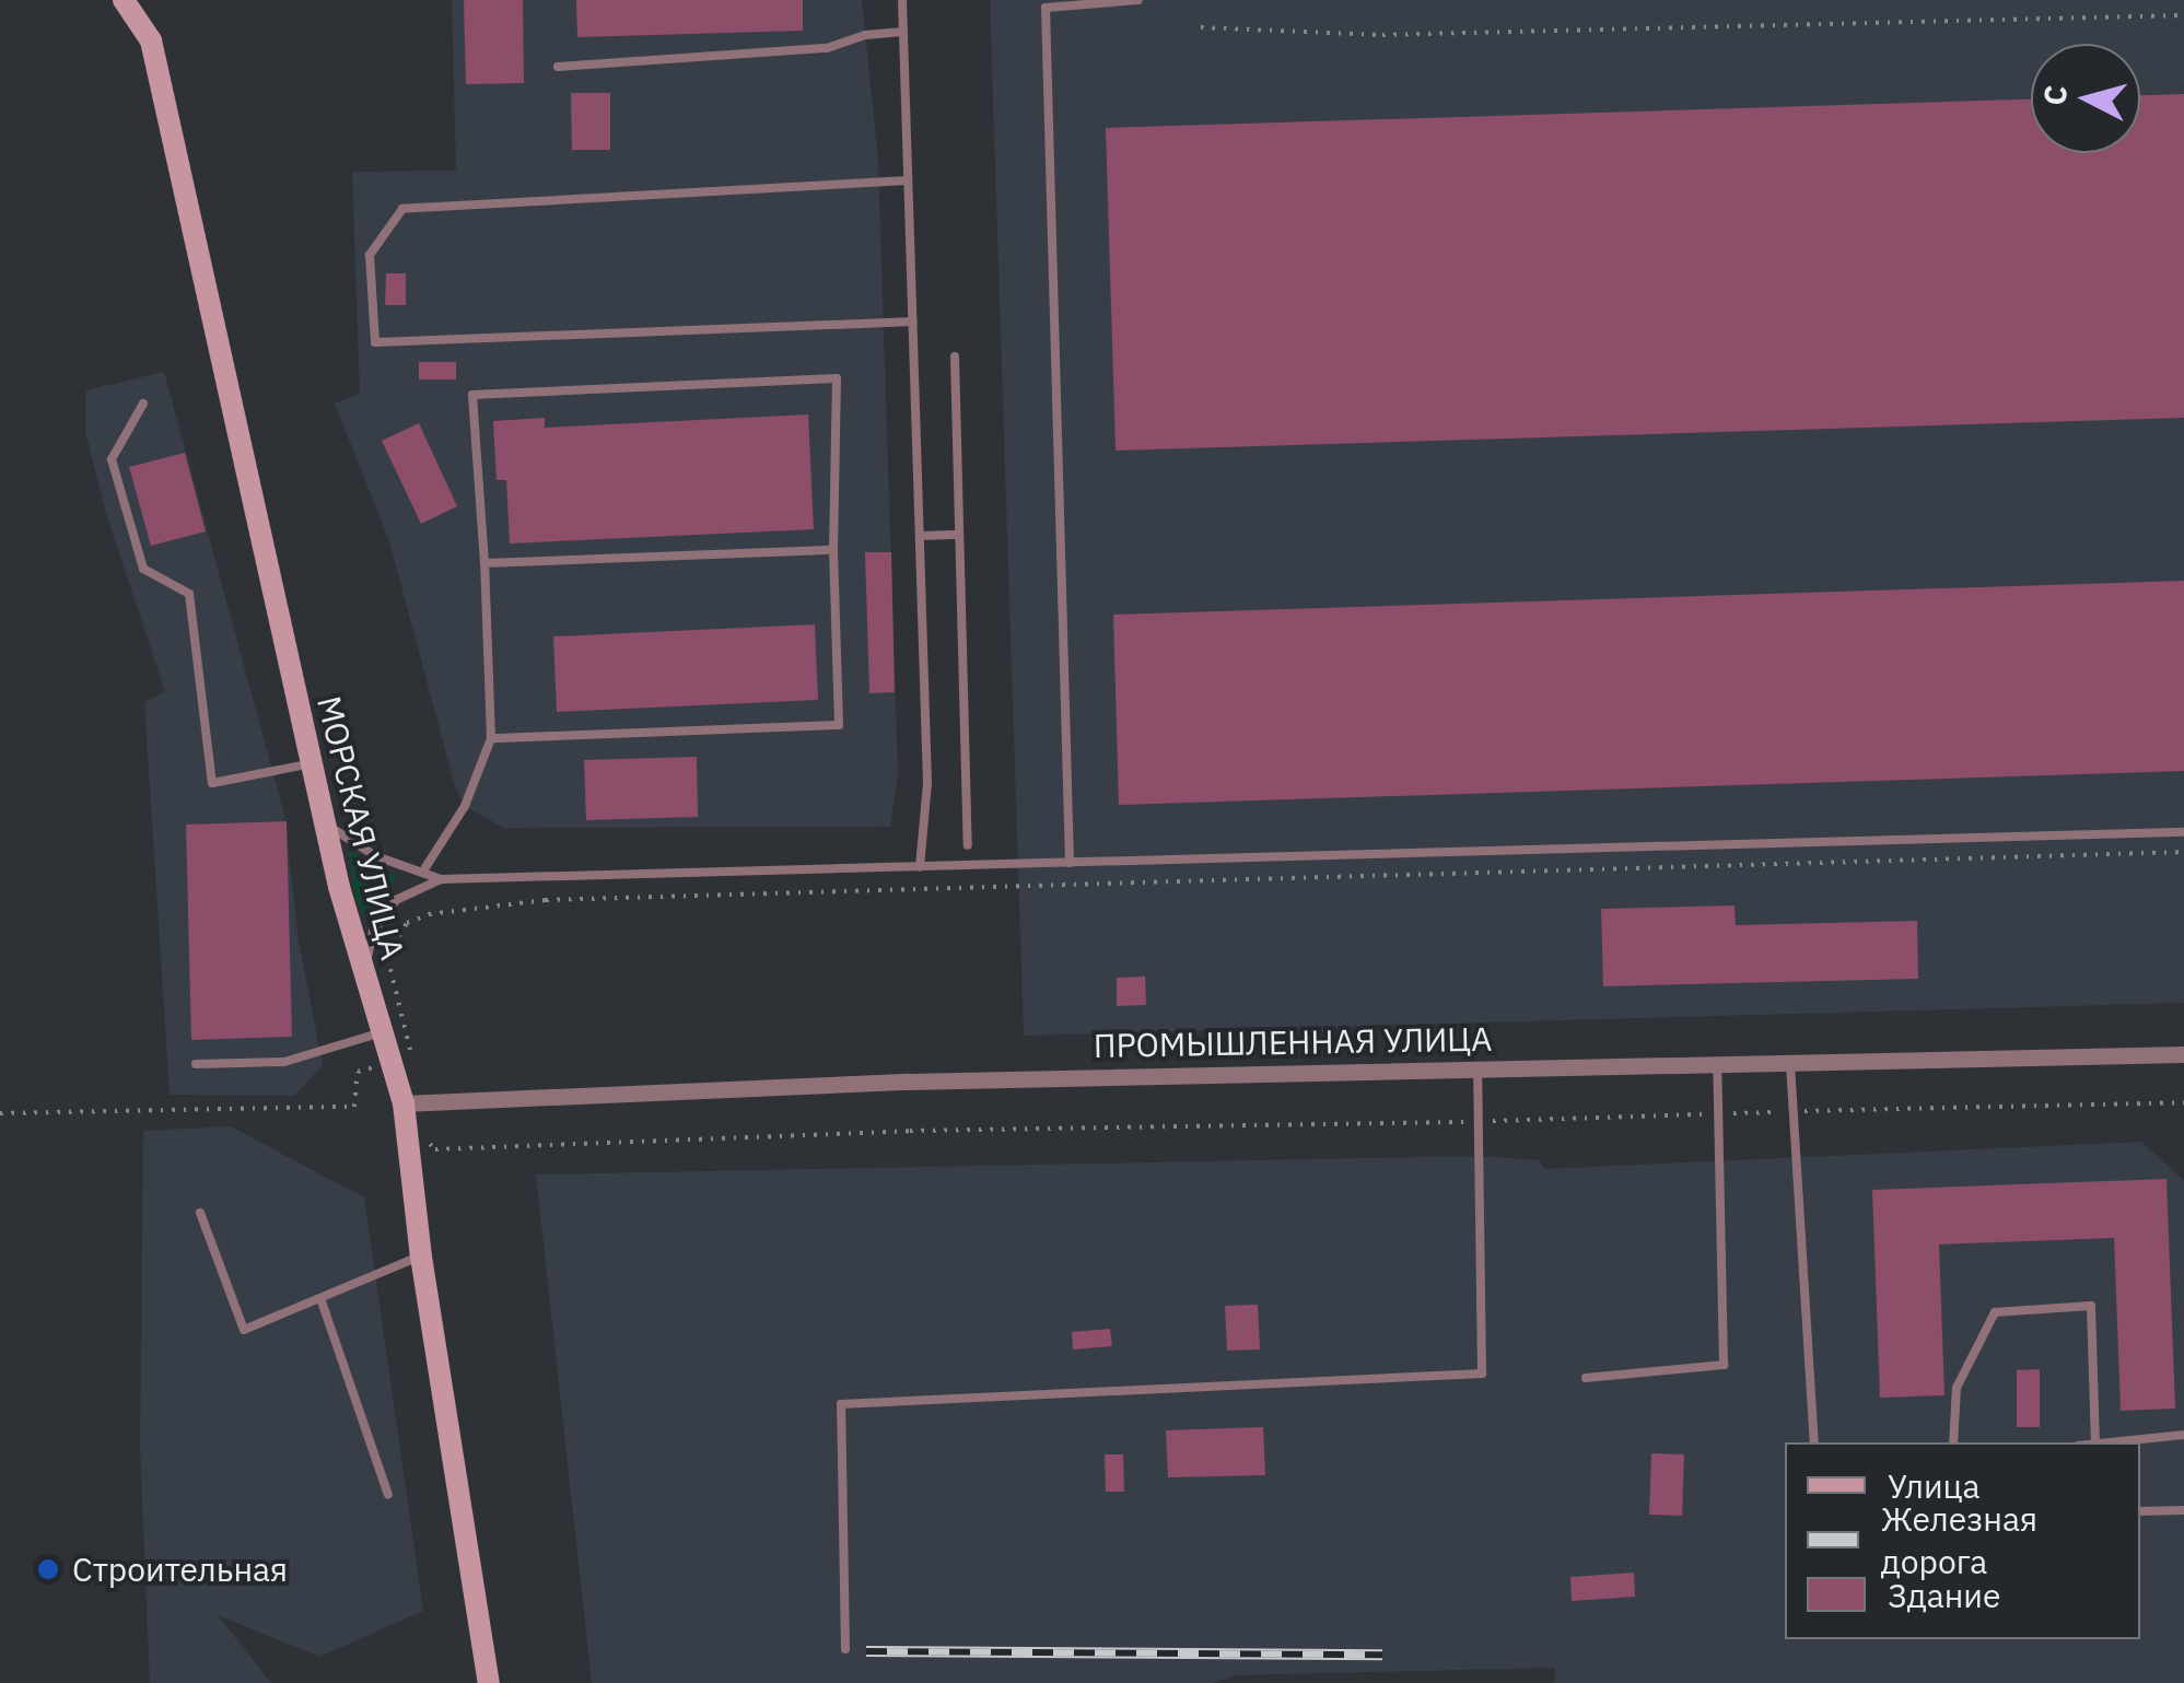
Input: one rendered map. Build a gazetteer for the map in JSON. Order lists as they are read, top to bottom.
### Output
{
  "streets": {
    "street": ["МОРСКАЯ УЛИЦА", "ПРОМЫШЛЕННАЯ УЛИЦА"]
  },
  "crossings": [
    ["МОРСКАЯ УЛИЦА", "ПРОМЫШЛЕННАЯ УЛИЦА"]
  ],
  "places": ["Строительная"],
  "legend": ["Улица", "Железная дорога", "Здание"],
  "north": "left"
}
